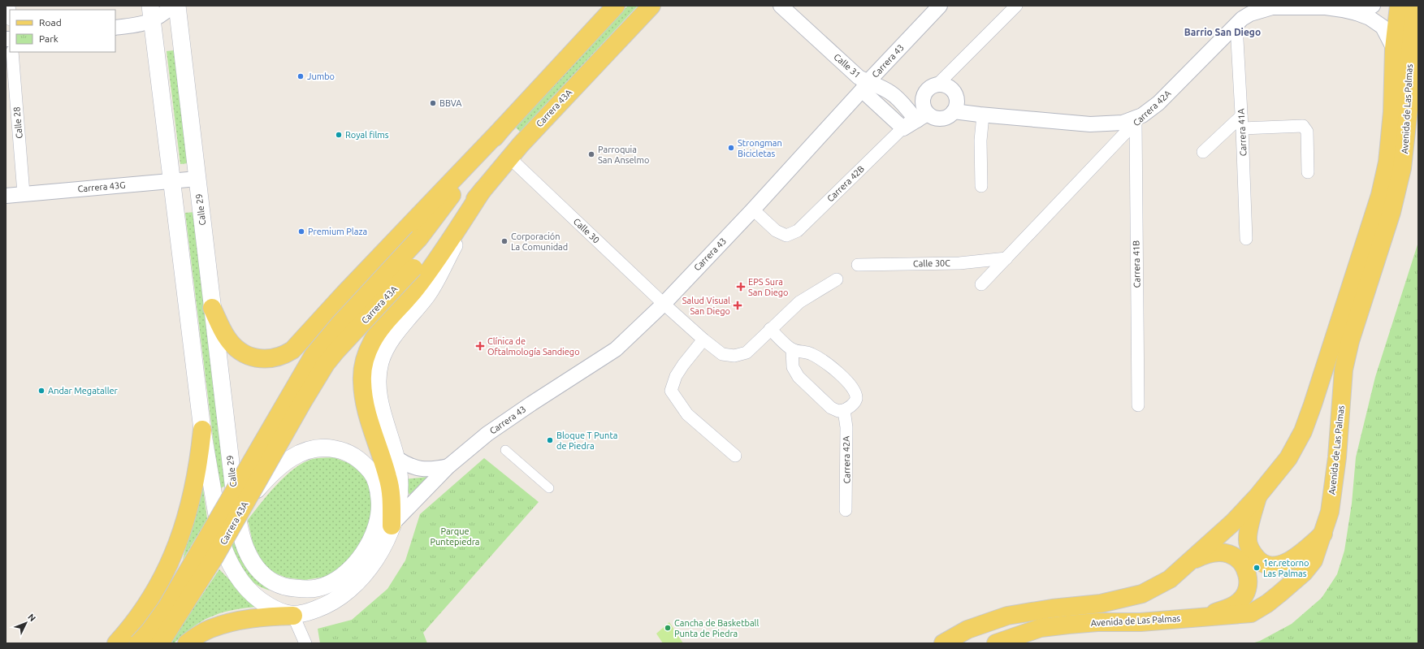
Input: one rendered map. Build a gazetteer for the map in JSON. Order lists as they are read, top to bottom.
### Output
{
  "streets": {
    "main road": ["Carrera 43A", "Avenida de Las Palmas", "Calle 29"],
    "street": [
      "Carrera 43",
      "Calle 31",
      "Carrera 42A",
      "Calle 28",
      "Carrera 41A",
      "Carrera 42B",
      "Carrera 43G",
      "Calle 30",
      "Calle 30C",
      "Carrera 41B"
    ]
  },
  "crossings": [
    ["Carrera 43", "Calle 31"],
    ["Carrera 43", "Carrera 42B"],
    ["Carrera 43", "Calle 30"],
    ["Calle 31", "Carrera 42B"],
    ["Carrera 43A", "Calle 29"],
    ["Carrera 43A", "Calle 30"],
    ["Carrera 42A", "Avenida de Las Palmas"],
    ["Carrera 42A", "Carrera 41A"],
    ["Carrera 42A", "Calle 30C"],
    ["Carrera 42A", "Carrera 41B"],
    ["Calle 28", "Carrera 43G"],
    ["Carrera 43G", "Calle 29"]
  ],
  "districts": ["Barrio San Diego"],
  "parks": ["Parque Puntepiedra"],
  "places": {
    "other": [
      "Jumbo",
      "BBVA",
      "Royal films",
      "Strongman Bicicletas",
      "Parroquia San Anselmo",
      "Premium Plaza",
      "Corporación La Comunidad",
      "Andar Megataller",
      "Bloque T Punta de Piedra",
      "1er.retorno Las Palmas",
      "Cancha de Basketball Punta de Piedra"
    ],
    "health": ["EPS Sura San Diego", "Salud Visual San Diego", "Clínica de Oftalmología Sandiego"]
  },
  "legend": ["Road", "Park"],
  "north": "top right"
}
